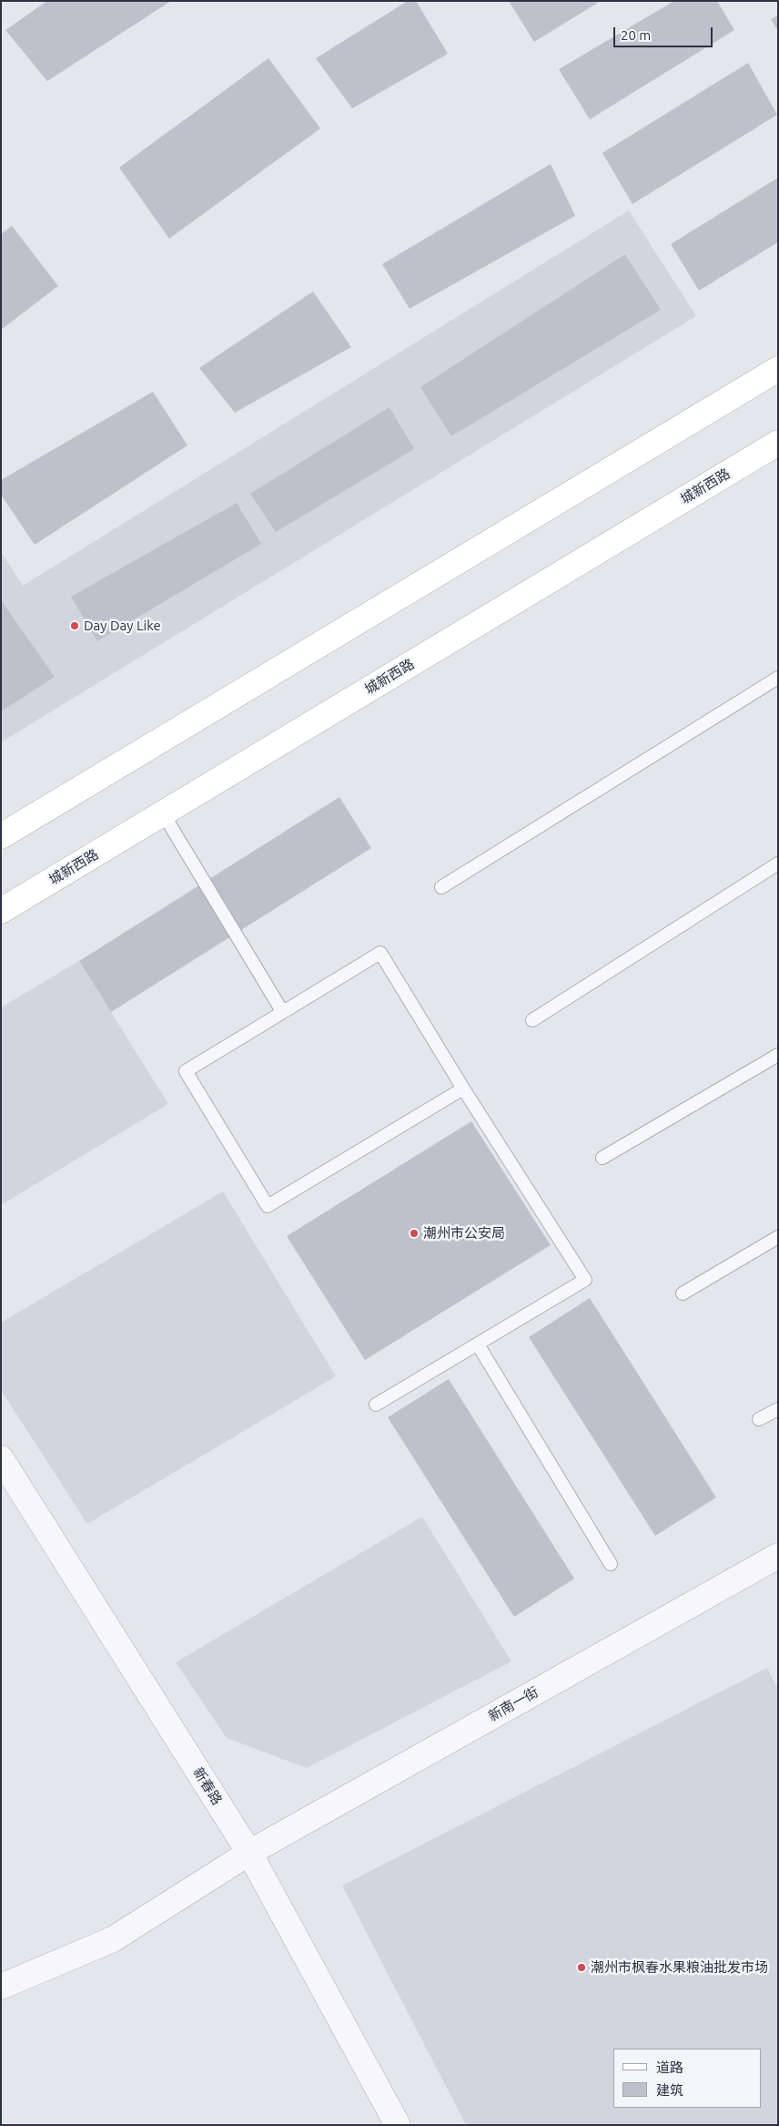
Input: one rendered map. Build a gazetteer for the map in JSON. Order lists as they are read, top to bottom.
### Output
{
  "streets": {
    "main road": ["城新西路"],
    "street": ["新南一街", "新春路"]
  },
  "crossings": [
    ["新南一街", "新春路"]
  ],
  "places": ["Day Day Like", "潮州市公安局", "潮州市枫春水果粮油批发市场"],
  "legend": ["道路", "建筑"],
  "scale_bar": "20 m"
}
